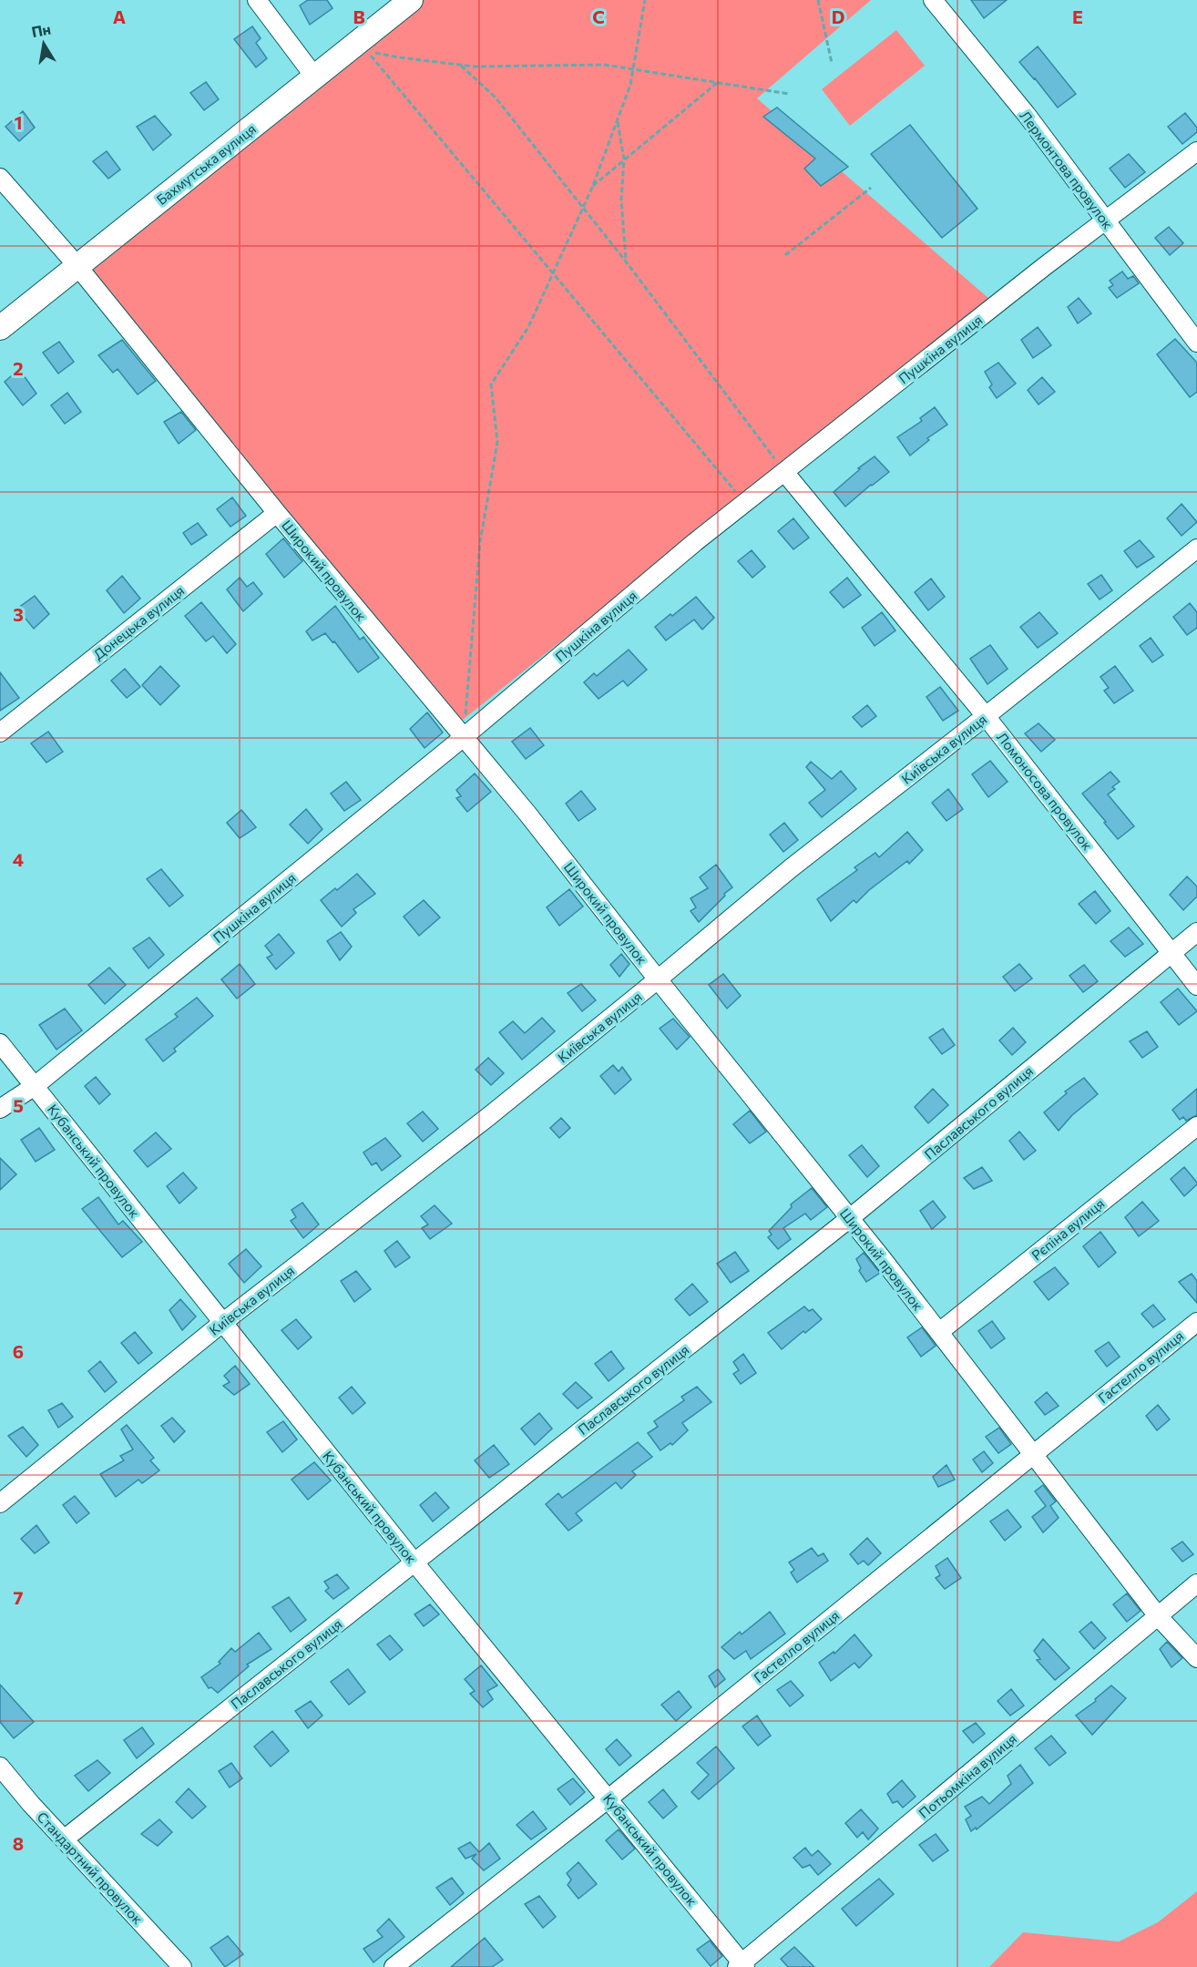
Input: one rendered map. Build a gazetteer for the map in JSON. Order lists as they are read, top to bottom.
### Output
{
  "streets": {
    "street": [
      "Бахмутська вулиця",
      "Лермонтова провулок",
      "Пушкіна вулиця",
      "Широкий провулок",
      "Донецька вулиця",
      "Київська вулиця",
      "Ломоносова провулок",
      "Паславського вулиця",
      "Кубанський провулок",
      "Рєпіна вулиця",
      "Гастелло вулиця",
      "Потьомкіна вулиця",
      "Стандартний провулок"
    ]
  },
  "crossings": [
    ["Бахмутська вулиця", "Широкий провулок"],
    ["Лермонтова провулок", "Пушкіна вулиця"],
    ["Пушкіна вулиця", "Широкий провулок"],
    ["Пушкіна вулиця", "Ломоносова провулок"],
    ["Пушкіна вулиця", "Кубанський провулок"],
    ["Широкий провулок", "Донецька вулиця"],
    ["Широкий провулок", "Київська вулиця"],
    ["Широкий провулок", "Паславського вулиця"],
    ["Широкий провулок", "Рєпіна вулиця"],
    ["Широкий провулок", "Гастелло вулиця"],
    ["Широкий провулок", "Потьомкіна вулиця"],
    ["Київська вулиця", "Ломоносова провулок"],
    ["Київська вулиця", "Кубанський провулок"],
    ["Ломоносова провулок", "Паславського вулиця"],
    ["Паславського вулиця", "Кубанський провулок"],
    ["Паславського вулиця", "Стандартний провулок"],
    ["Кубанський провулок", "Гастелло вулиця"],
    ["Кубанський провулок", "Потьомкіна вулиця"]
  ],
  "north": "top",
  "grid": {
    "columns": [
      "A",
      "B",
      "C",
      "D",
      "E"
    ],
    "rows": [
      "1",
      "2",
      "3",
      "4",
      "5",
      "6",
      "7",
      "8"
    ]
  }
}
